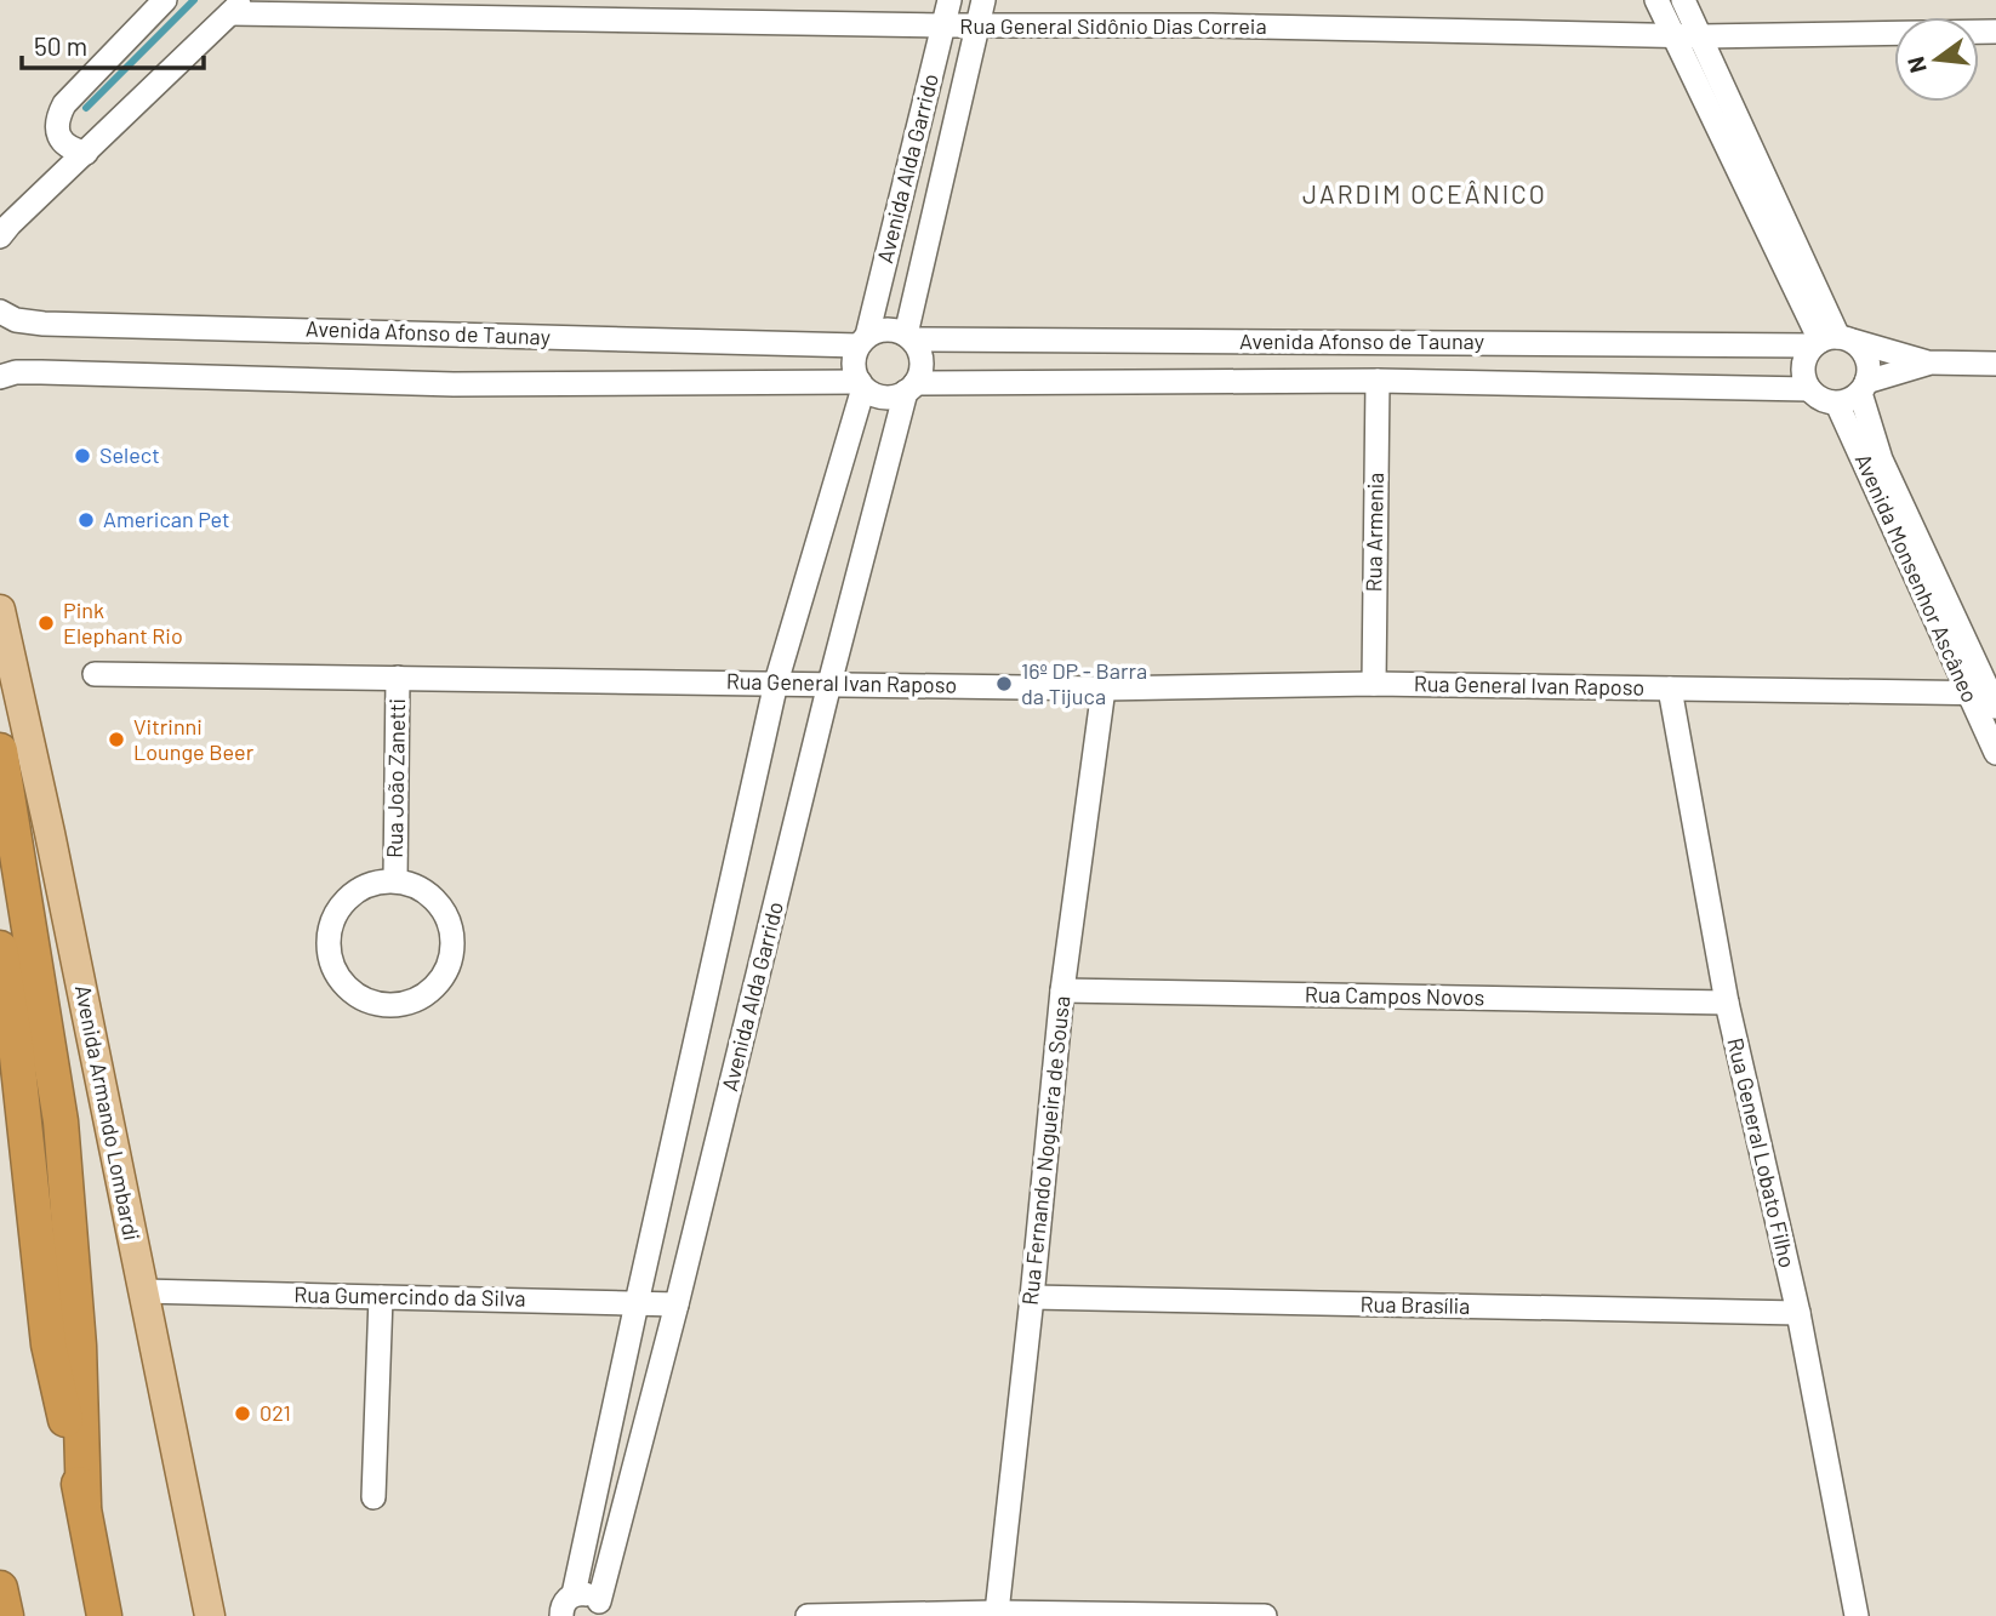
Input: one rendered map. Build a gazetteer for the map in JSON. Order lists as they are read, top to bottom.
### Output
{
  "streets": {
    "main road": ["Avenida Armando Lombardi"],
    "street": [
      "Rua General Sidônio Dias Correia",
      "Avenida Alda Garrido",
      "Avenida Afonso de Taunay",
      "Rua Armenia",
      "Avenida Monsenhor Ascâneo",
      "Rua General Ivan Raposo",
      "Rua João Zanetti",
      "Rua Campos Novos",
      "Rua Fernando Nogueira de Sousa",
      "Rua General Lobato Filho",
      "Rua Gumercindo da Silva",
      "Rua Brasília"
    ]
  },
  "crossings": [
    ["Rua General Sidônio Dias Correia", "Avenida Alda Garrido"],
    ["Avenida Alda Garrido", "Avenida Afonso de Taunay"],
    ["Avenida Alda Garrido", "Rua General Ivan Raposo"],
    ["Avenida Alda Garrido", "Rua Gumercindo da Silva"],
    ["Avenida Afonso de Taunay", "Rua Armenia"],
    ["Avenida Afonso de Taunay", "Avenida Monsenhor Ascâneo"],
    ["Rua Armenia", "Rua General Ivan Raposo"],
    ["Avenida Monsenhor Ascâneo", "Rua General Ivan Raposo"],
    ["Rua General Ivan Raposo", "Rua João Zanetti"],
    ["Rua General Ivan Raposo", "Rua Fernando Nogueira de Sousa"],
    ["Rua General Ivan Raposo", "Rua General Lobato Filho"],
    ["Rua Campos Novos", "Rua Fernando Nogueira de Sousa"],
    ["Rua Campos Novos", "Rua General Lobato Filho"],
    ["Avenida Armando Lombardi", "Rua Gumercindo da Silva"],
    ["Rua Fernando Nogueira de Sousa", "Rua Brasília"],
    ["Rua General Lobato Filho", "Rua Brasília"]
  ],
  "districts": ["JARDIM OCEÂNICO"],
  "places": [
    "Select",
    "American Pet",
    "Pink Elephant Rio",
    "16º DP - Barra da Tijuca",
    "Vitrinni Lounge Beer",
    "021"
  ],
  "scale_bar": "50 m",
  "north": "left"
}
